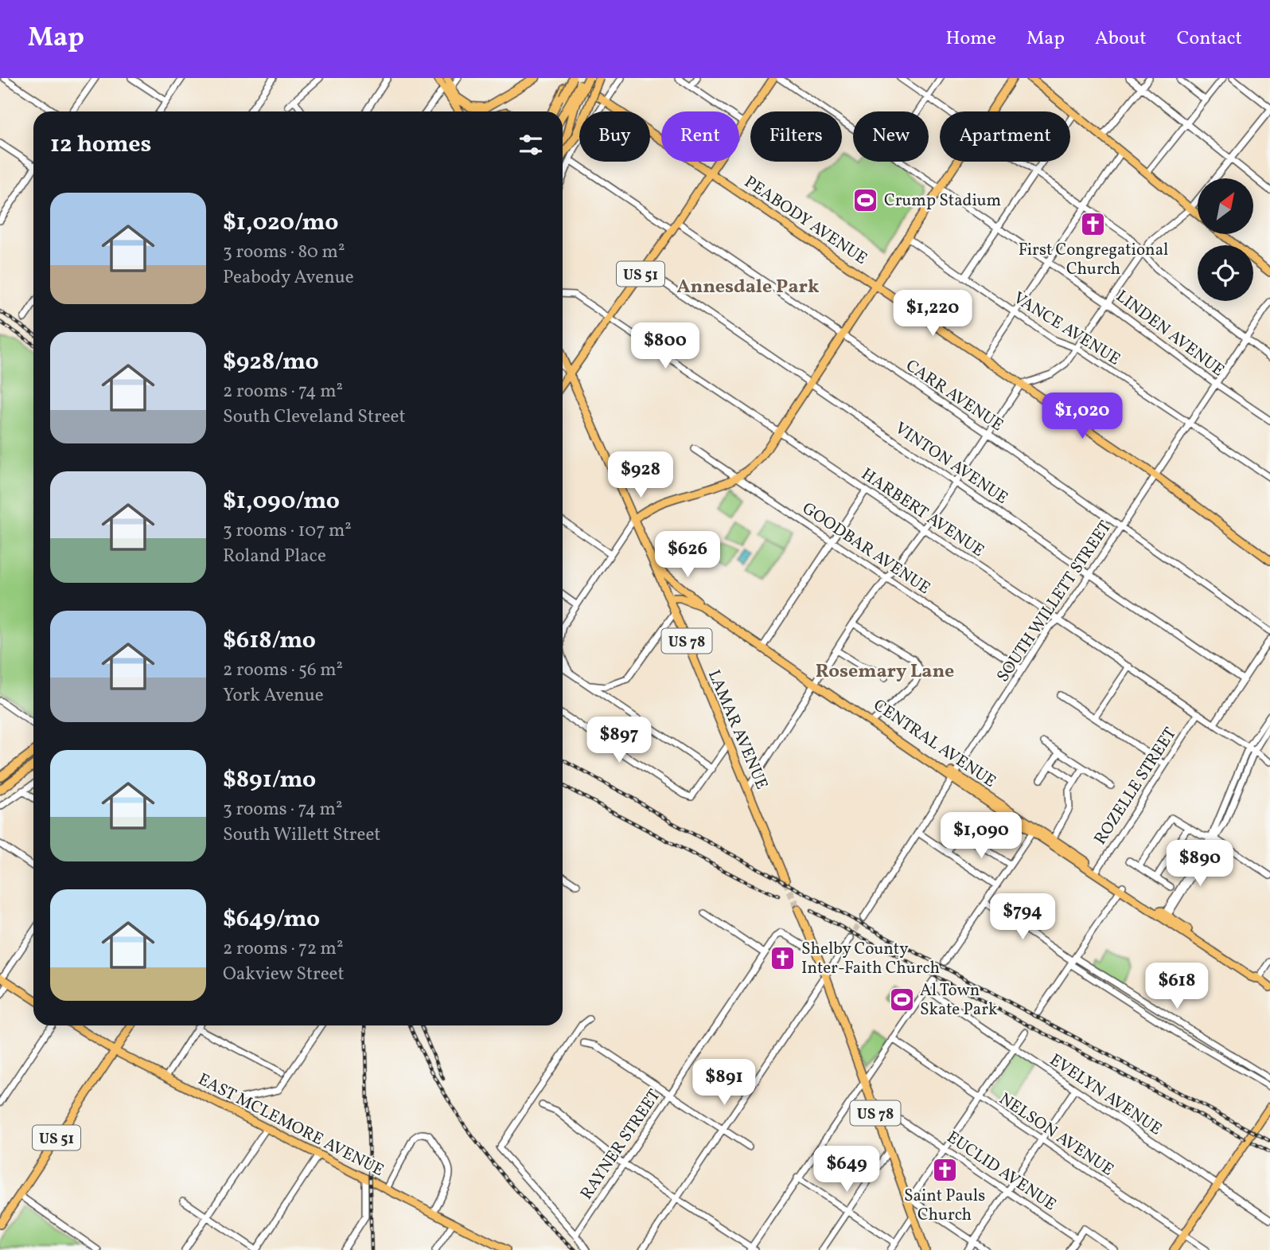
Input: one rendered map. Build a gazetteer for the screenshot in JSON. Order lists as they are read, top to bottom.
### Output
{
  "streets": {
    "main road": [
      "PEABODY AVENUE",
      "US 51",
      "US 78",
      "LAMAR AVENUE",
      "CENTRAL AVENUE",
      "EAST MCLEMORE AVENUE"
    ],
    "street": [
      "VANCE AVENUE",
      "LINDEN AVENUE",
      "CARR AVENUE",
      "VINTON AVENUE",
      "HARBERT AVENUE",
      "GOODBAR AVENUE",
      "SOUTH WILLETT STREET",
      "ROZELLE STREET",
      "EVELYN AVENUE",
      "NELSON AVENUE",
      "RAYNER STREET",
      "EUCLID AVENUE"
    ]
  },
  "crossings": [
    ["PEABODY AVENUE", "US 51"],
    ["PEABODY AVENUE", "SOUTH WILLETT STREET"],
    ["US 51", "CARR AVENUE"],
    ["US 51", "VINTON AVENUE"],
    ["US 51", "HARBERT AVENUE"],
    ["US 51", "LAMAR AVENUE"],
    ["US 51", "EAST MCLEMORE AVENUE"],
    ["VANCE AVENUE", "SOUTH WILLETT STREET"],
    ["LINDEN AVENUE", "SOUTH WILLETT STREET"],
    ["CARR AVENUE", "SOUTH WILLETT STREET"],
    ["VINTON AVENUE", "SOUTH WILLETT STREET"],
    ["HARBERT AVENUE", "SOUTH WILLETT STREET"],
    ["HARBERT AVENUE", "ROZELLE STREET"],
    ["GOODBAR AVENUE", "SOUTH WILLETT STREET"],
    ["SOUTH WILLETT STREET", "CENTRAL AVENUE"],
    ["US 78", "RAYNER STREET"],
    ["US 78", "EUCLID AVENUE"],
    ["LAMAR AVENUE", "CENTRAL AVENUE"],
    ["CENTRAL AVENUE", "ROZELLE STREET"]
  ],
  "districts": ["Annesdale Park", "Rosemary Lane"],
  "places": {
    "sports": ["Crump Stadium", "Al Town Skate Park"],
    "church": ["First Congregational Church", "Shelby County Inter-Faith Church", "Saint Pauls Church"]
  },
  "north": "top right",
  "page": {
    "header": "Map",
    "nav": [
      "Home",
      "Map",
      "About",
      "Contact"
    ],
    "chip": [
      "Buy",
      "Rent",
      "Filters",
      "New",
      "Apartment"
    ],
    "heading": "12 homes",
    "list": [
      {
        "name": "$1,020/mo",
        "note": "3 rooms · 80 m² · Peabody Avenue"
      },
      {
        "name": "$928/mo",
        "note": "2 rooms · 74 m² · South Cleveland Street"
      },
      {
        "name": "$1,090/mo",
        "note": "3 rooms · 107 m² · Roland Place"
      },
      {
        "name": "$618/mo",
        "note": "2 rooms · 56 m² · York Avenue"
      },
      {
        "name": "$891/mo",
        "note": "3 rooms · 74 m² · South Willett Street"
      },
      {
        "name": "$649/mo",
        "note": "2 rooms · 72 m² · Oakview Street"
      }
    ],
    "price": [
      "$1,220",
      "$800",
      "$1,020",
      "$928",
      "$626",
      "$897",
      "$1,090",
      "$890",
      "$794",
      "$618",
      "$891",
      "$649"
    ]
  }
}
